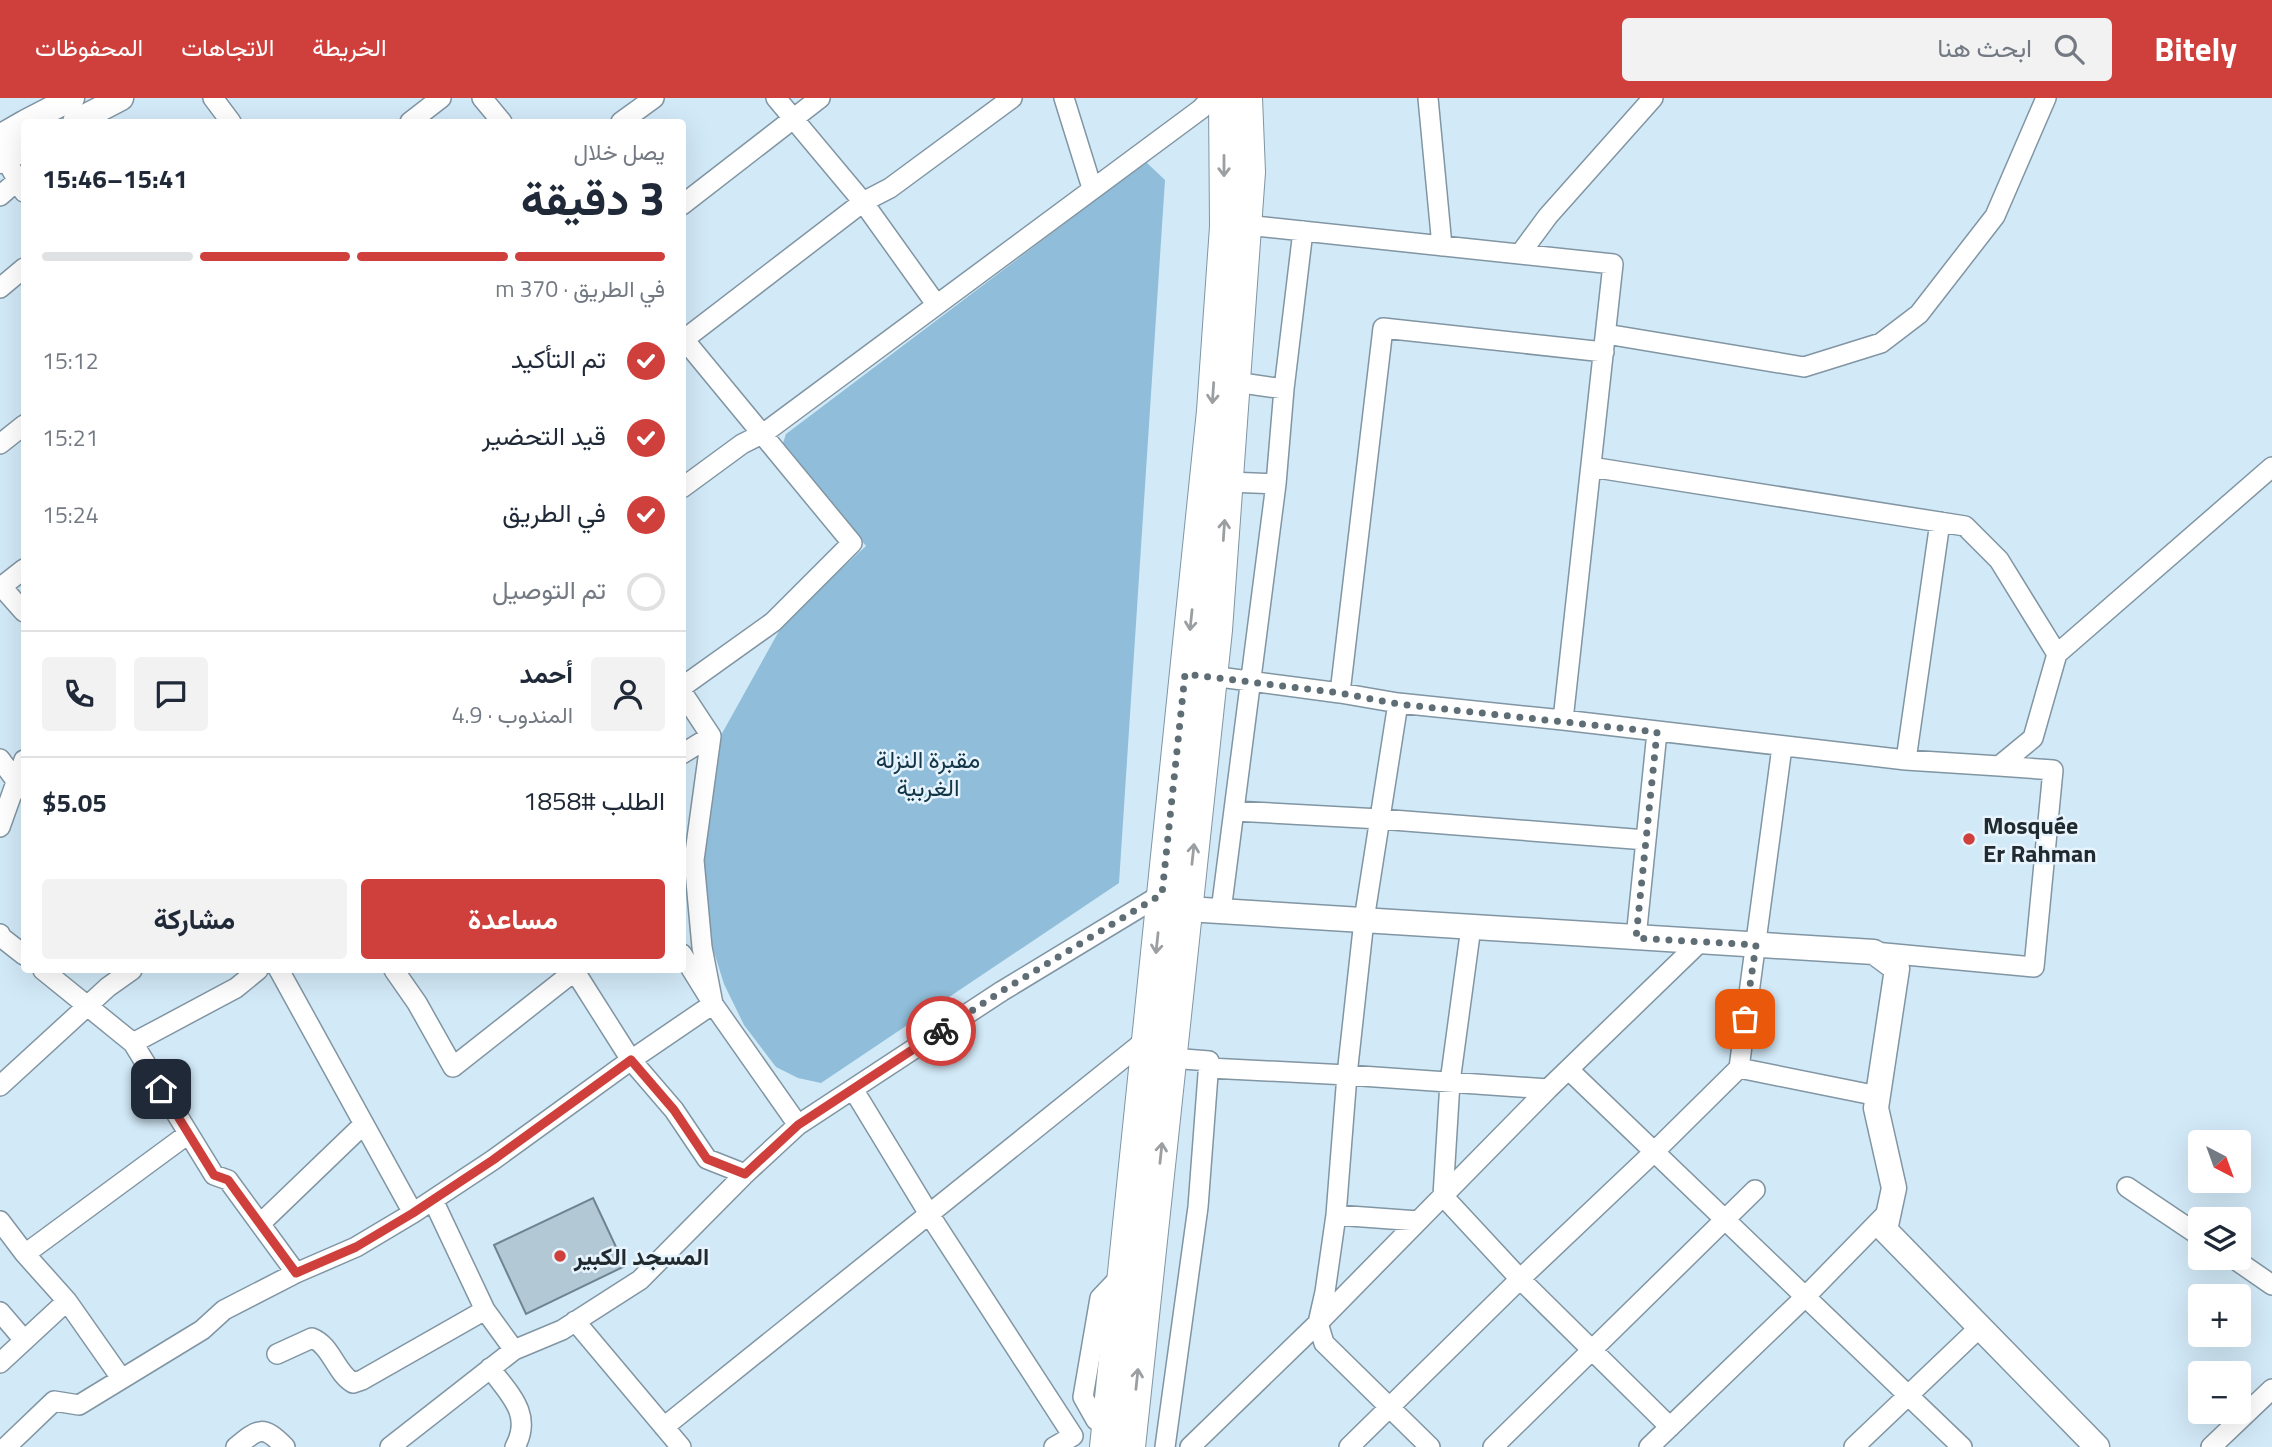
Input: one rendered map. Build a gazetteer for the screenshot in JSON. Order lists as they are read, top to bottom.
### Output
{
  "parks": ["مقبرة النزلة الغربية"],
  "places": ["Mosquée Er Rahman", "المسجد الكبير"],
  "north": "bottom right",
  "page": {
    "header": "Bitely",
    "search": "ابحث هنا",
    "nav": ["الخريطة", "الاتجاهات", "المحفوظات"],
    "heading": ["3 دقيقة", "يصل خلال", "15:41–15:46"],
    "panel": [
      "أحمد",
      "المندوب · 4.9",
      "الطلب #1858",
      "$5.05"
    ],
    "bar": "في الطريق · 370 m",
    "list": [
      ["تم التأكيد", "15:12"],
      ["قيد التحضير", "15:21"],
      ["في الطريق", "15:24"],
      "تم التوصيل"
    ],
    "buttons": ["مساعدة", "مشاركة"],
    "map_buttons": ["+", "−"]
  }
}
